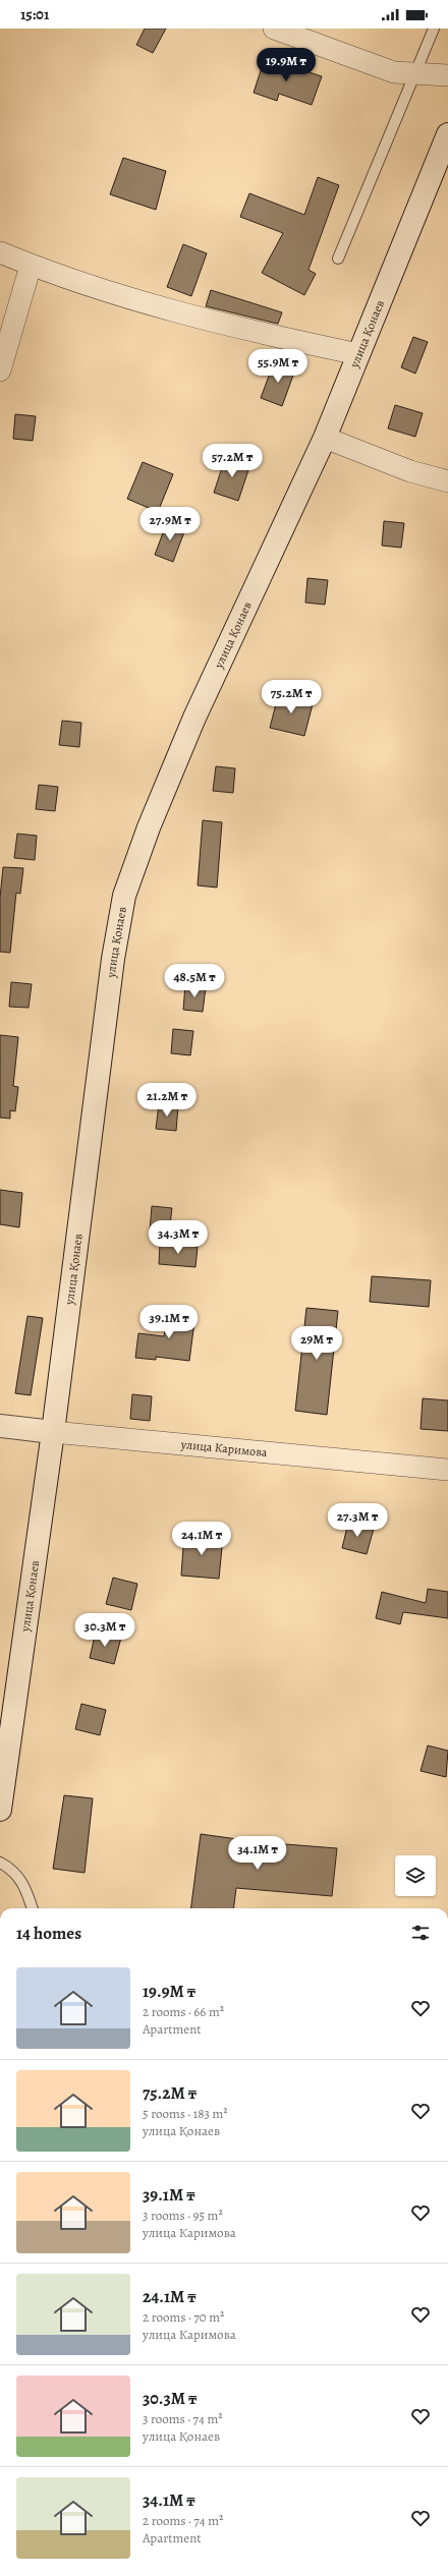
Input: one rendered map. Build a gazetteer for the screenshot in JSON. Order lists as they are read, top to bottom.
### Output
{
  "streets": {
    "main road": ["улица Қонаев", "улица Каримова"]
  },
  "crossings": [
    ["улица Қонаев", "улица Каримова"]
  ],
  "page": {
    "status": "15:01",
    "price": [
      "19.9M ₸",
      "55.9M ₸",
      "57.2M ₸",
      "27.9M ₸",
      "75.2M ₸",
      "48.5M ₸",
      "21.2M ₸",
      "34.3M ₸",
      "39.1M ₸",
      "29M ₸",
      "27.3M ₸",
      "24.1M ₸",
      "30.3M ₸",
      "34.1M ₸"
    ],
    "heading": "14 homes",
    "list": [
      {
        "name": "19.9M ₸",
        "note": "2 rooms · 66 m² · Apartment"
      },
      {
        "name": "75.2M ₸",
        "note": "5 rooms · 183 m² · улица Қонаев"
      },
      {
        "name": "39.1M ₸",
        "note": "3 rooms · 95 m² · улица Каримова"
      },
      {
        "name": "24.1M ₸",
        "note": "2 rooms · 70 m² · улица Каримова"
      },
      {
        "name": "30.3M ₸",
        "note": "3 rooms · 74 m² · улица Қонаев"
      },
      {
        "name": "34.1M ₸",
        "note": "2 rooms · 74 m² · Apartment"
      }
    ]
  }
}
